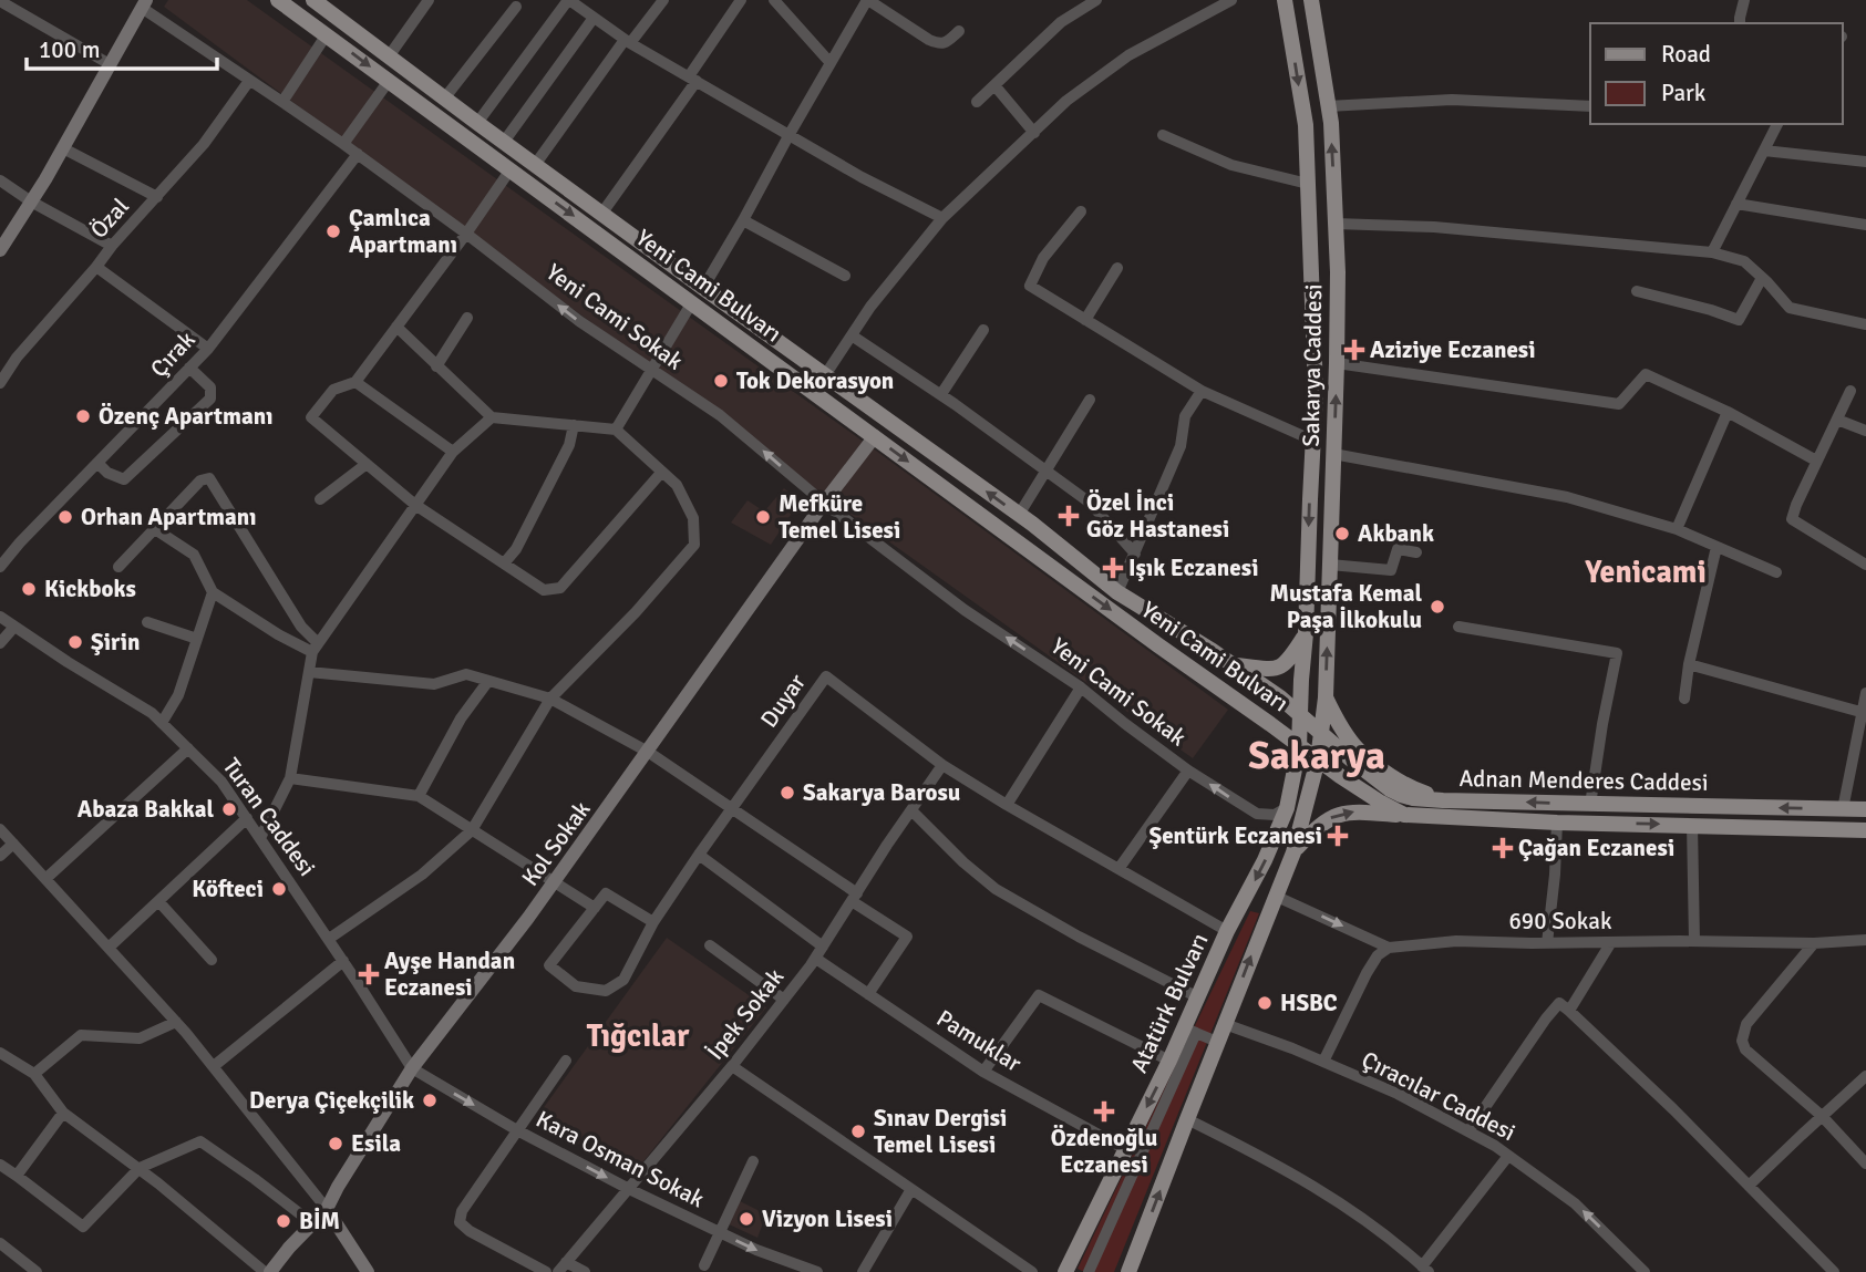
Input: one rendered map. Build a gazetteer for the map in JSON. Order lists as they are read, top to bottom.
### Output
{
  "streets": {
    "main road": [
      "Yeni Cami Bulvarı",
      "Sakarya Caddesi",
      "Adnan Menderes Caddesi",
      "Atatürk Bulvarı"
    ],
    "street": [
      "Özal",
      "Yeni Cami Sokak",
      "Çırak",
      "Duyar",
      "Turan Caddesi",
      "Kol Sokak",
      "690 Sokak",
      "İpek Sokak",
      "Pamuklar",
      "Çıracılar Caddesi",
      "Kara Osman Sokak"
    ]
  },
  "crossings": [
    ["Özal", "Yeni Cami Sokak"],
    ["Yeni Cami Bulvarı", "Sakarya Caddesi"],
    ["Yeni Cami Bulvarı", "Adnan Menderes Caddesi"],
    ["Yeni Cami Bulvarı", "Kol Sokak"],
    ["Yeni Cami Bulvarı", "Atatürk Bulvarı"],
    ["Yeni Cami Sokak", "Çırak"],
    ["Yeni Cami Sokak", "Kol Sokak"],
    ["Yeni Cami Sokak", "Atatürk Bulvarı"],
    ["Sakarya Caddesi", "Adnan Menderes Caddesi"],
    ["Sakarya Caddesi", "Atatürk Bulvarı"],
    ["Duyar", "Atatürk Bulvarı"],
    ["Duyar", "İpek Sokak"],
    ["Turan Caddesi", "Kol Sokak"],
    ["Turan Caddesi", "Kara Osman Sokak"],
    ["Kol Sokak", "Kara Osman Sokak"],
    ["Atatürk Bulvarı", "Pamuklar"],
    ["İpek Sokak", "Pamuklar"],
    ["İpek Sokak", "Kara Osman Sokak"]
  ],
  "one_way": ["Yeni Cami Sokak", "Çıracılar Caddesi", "Kara Osman Sokak"],
  "districts": ["Yenicami", "Sakarya", "Tığcılar"],
  "places": {
    "other": [
      "Çamlıca Apartmanı",
      "Tok Dekorasyon",
      "Özenç Apartmanı",
      "Orhan Apartmanı",
      "Mefküre Temel Lisesi",
      "Akbank",
      "Kickboks",
      "Mustafa Kemal Paşa İlkokulu",
      "Şirin",
      "Sakarya Barosu",
      "Abaza Bakkal",
      "Köfteci",
      "HSBC",
      "Derya Çiçekçilik",
      "Sınav Dergisi Temel Lisesi",
      "Esila",
      "Vizyon Lisesi",
      "BİM"
    ],
    "health": [
      "Aziziye Eczanesi",
      "Özel İnci Göz Hastanesi",
      "Işık Eczanesi",
      "Şentürk Eczanesi",
      "Çağan Eczanesi",
      "Ayşe Handan Eczanesi",
      "Özdenoğlu Eczanesi"
    ]
  },
  "legend": ["Road", "Park"],
  "scale_bar": "100 m"
}
